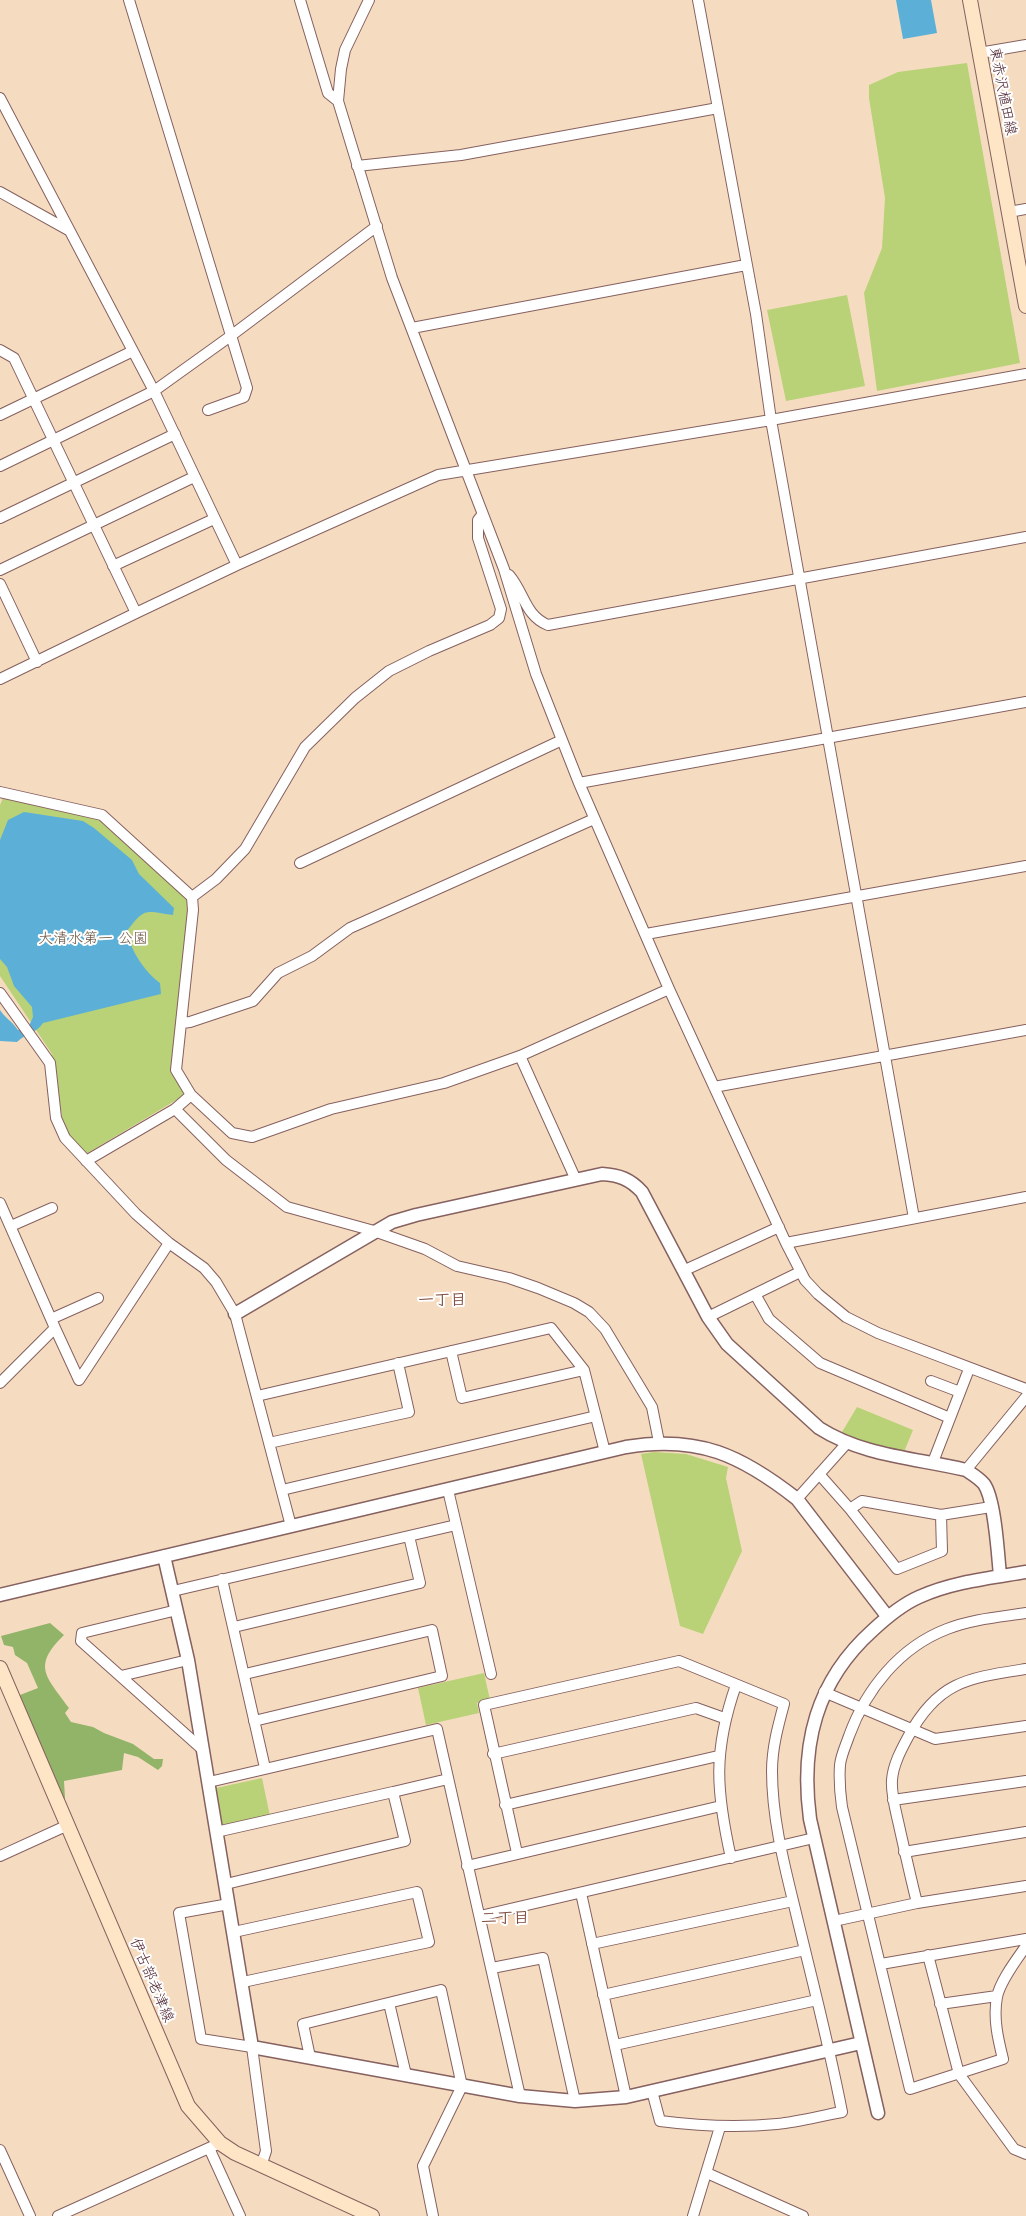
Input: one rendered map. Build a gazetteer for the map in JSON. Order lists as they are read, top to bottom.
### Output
{
  "streets": {
    "main road": ["東赤沢植田線", "伊古部老津線"]
  },
  "districts": ["一丁目", "二丁目"],
  "parks": ["大清水第一 公園"]
}
